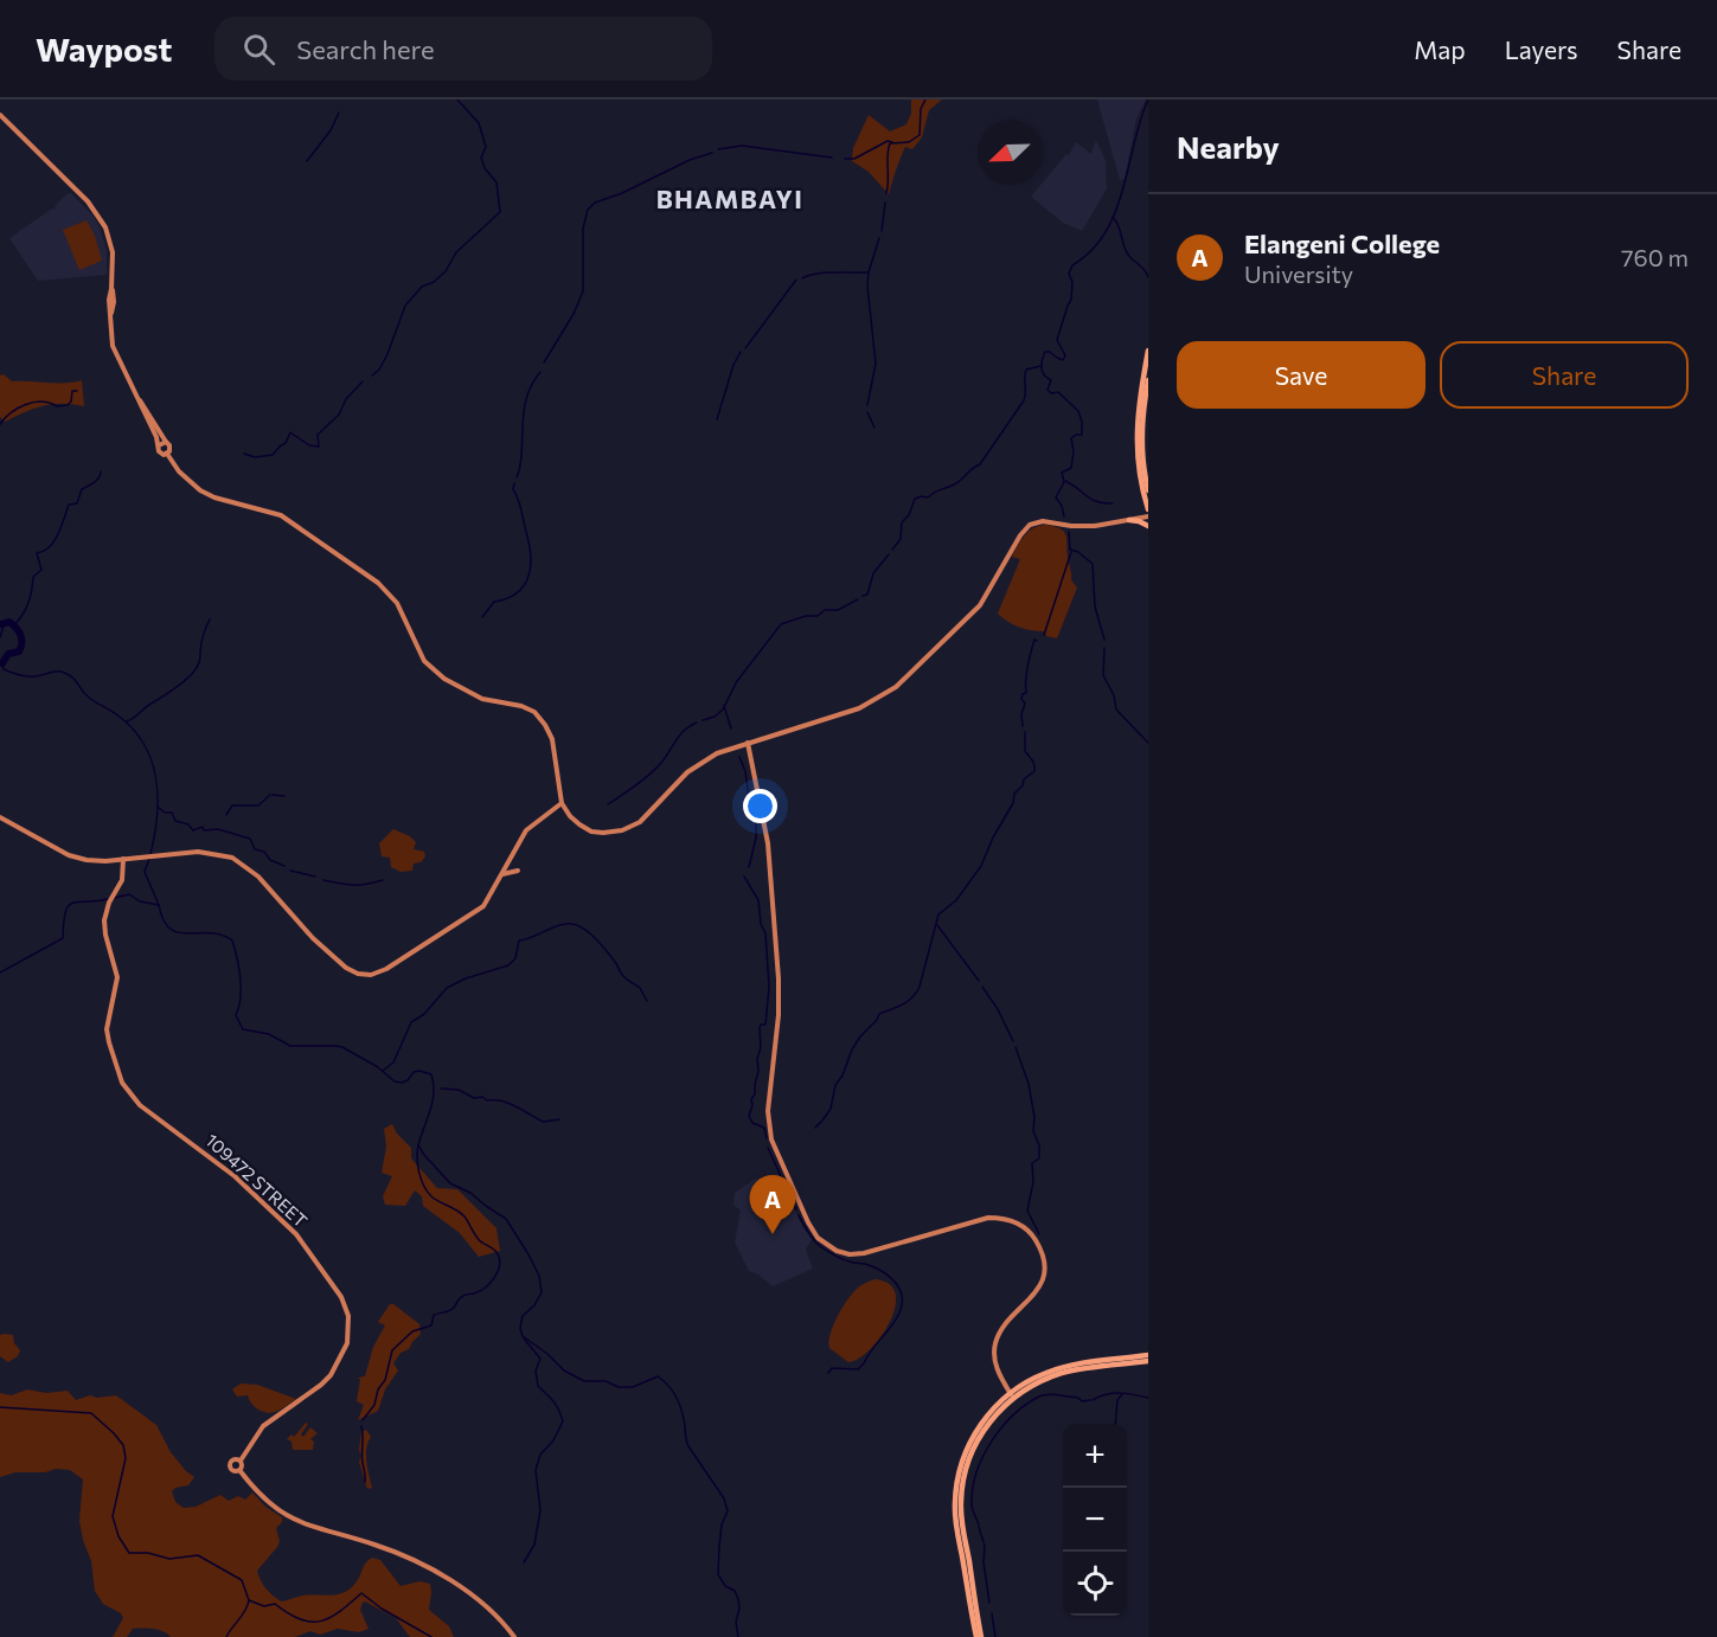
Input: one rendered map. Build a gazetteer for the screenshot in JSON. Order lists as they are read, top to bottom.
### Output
{
  "streets": {
    "street": ["109472 STREET"]
  },
  "districts": ["BHAMBAYI"],
  "north": "bottom left",
  "page": {
    "header": "Waypost",
    "search": "Search here",
    "nav": ["Map", "Layers", "Share"],
    "heading": "Nearby",
    "list": [
      {
        "mark": "A",
        "name": "Elangeni College",
        "note": "University",
        "value": "760 m"
      }
    ],
    "buttons": ["Save", "Share"],
    "pins": "A",
    "map_buttons": ["+", "−"]
  }
}
